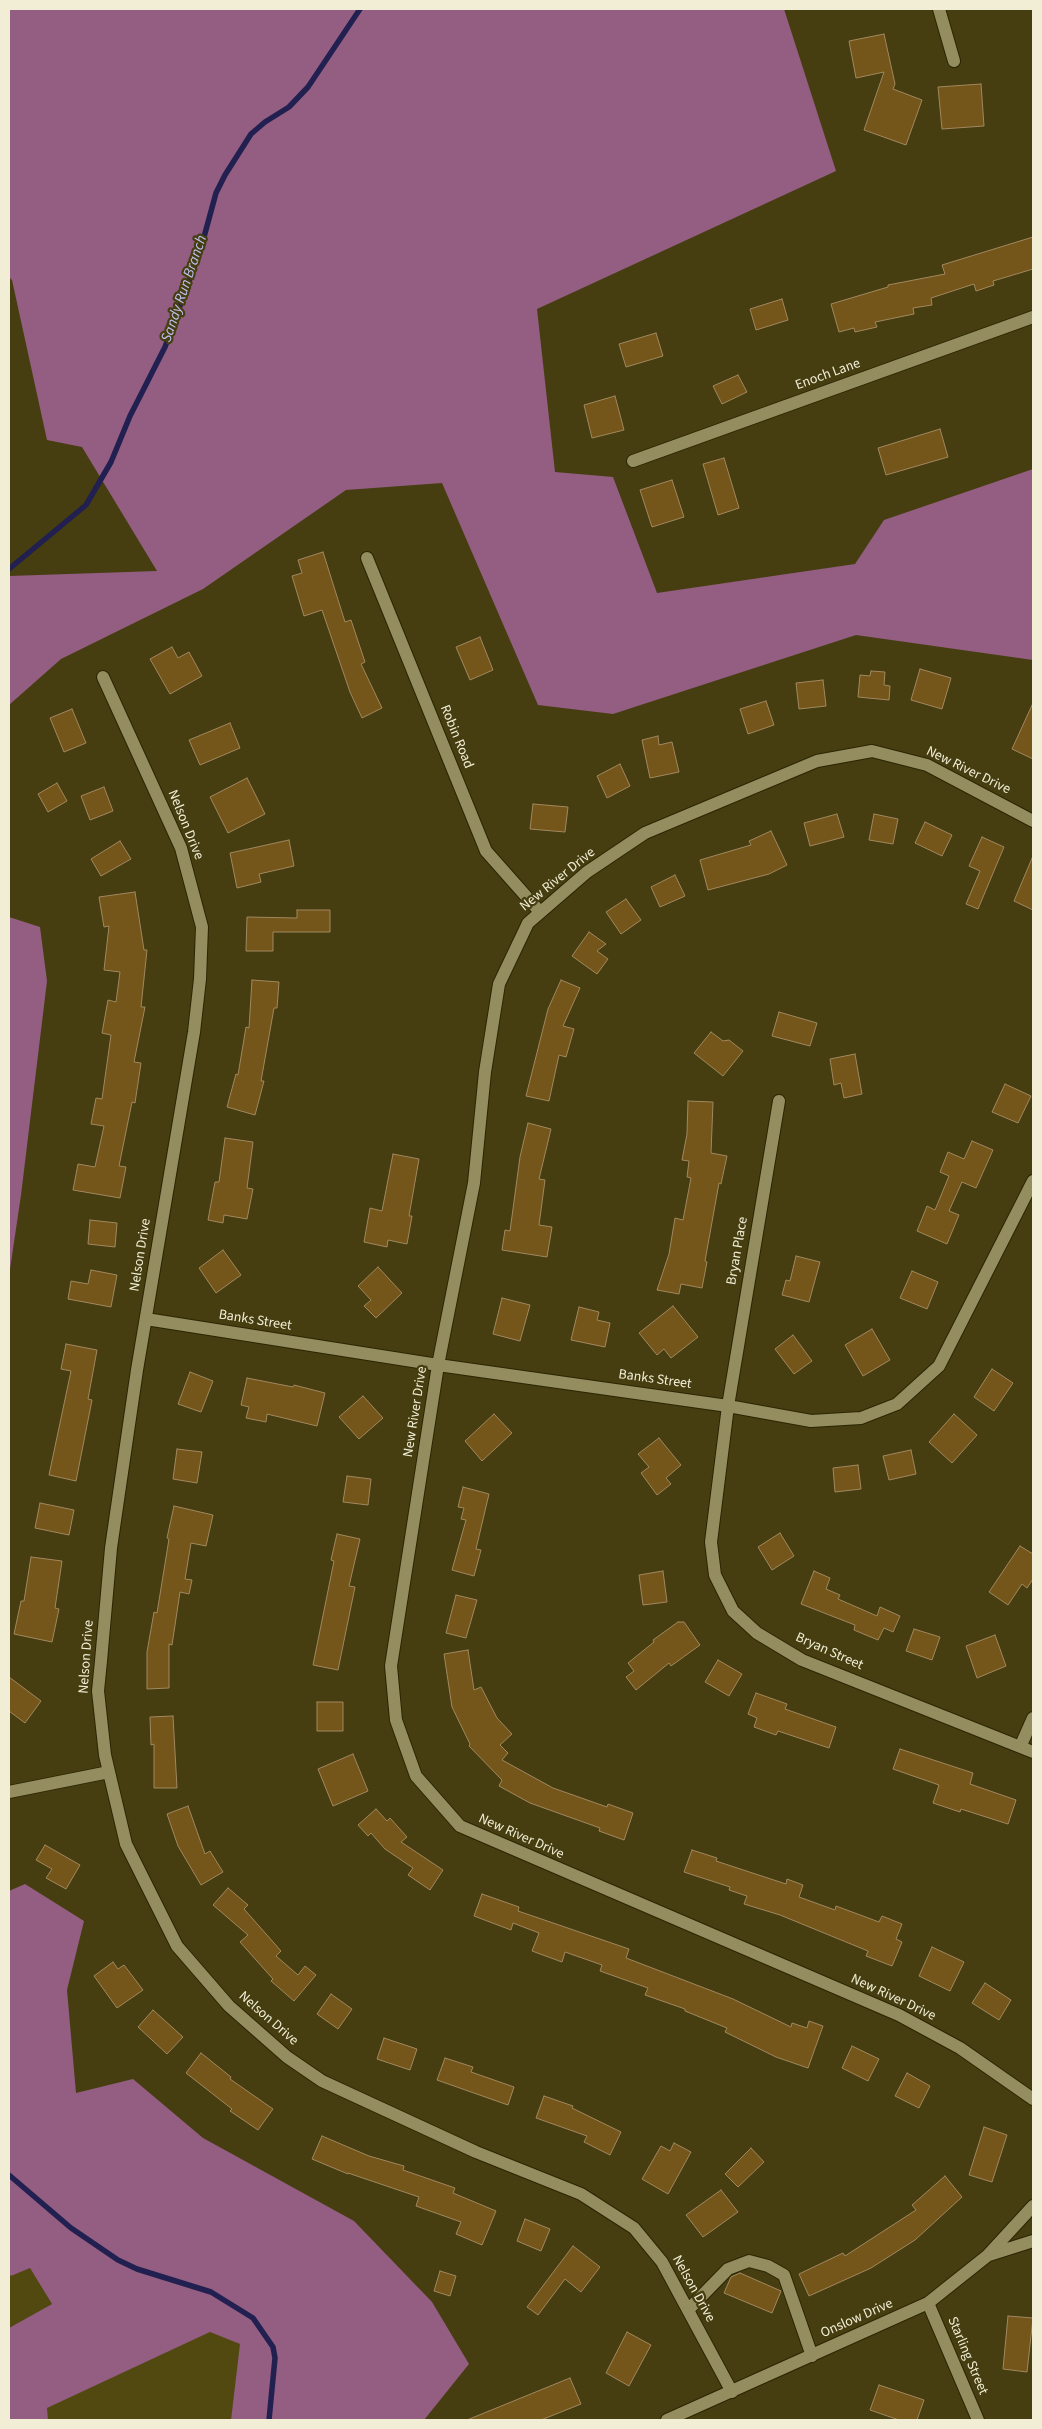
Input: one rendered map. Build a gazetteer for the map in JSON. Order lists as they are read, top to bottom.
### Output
{
  "streets": {
    "street": [
      "Enoch Lane",
      "Robin Road",
      "New River Drive",
      "Nelson Drive",
      "Bryan Place",
      "Banks Street",
      "Bryan Street",
      "Onslow Drive",
      "Starling Street"
    ]
  },
  "crossings": [
    ["Robin Road", "New River Drive"],
    ["New River Drive", "Banks Street"],
    ["Nelson Drive", "Banks Street"],
    ["Nelson Drive", "Onslow Drive"],
    ["Bryan Place", "Banks Street"],
    ["Bryan Place", "Bryan Street"],
    ["Banks Street", "Bryan Street"],
    ["Onslow Drive", "Starling Street"]
  ],
  "water": ["Sandy Run Branch"]
}
